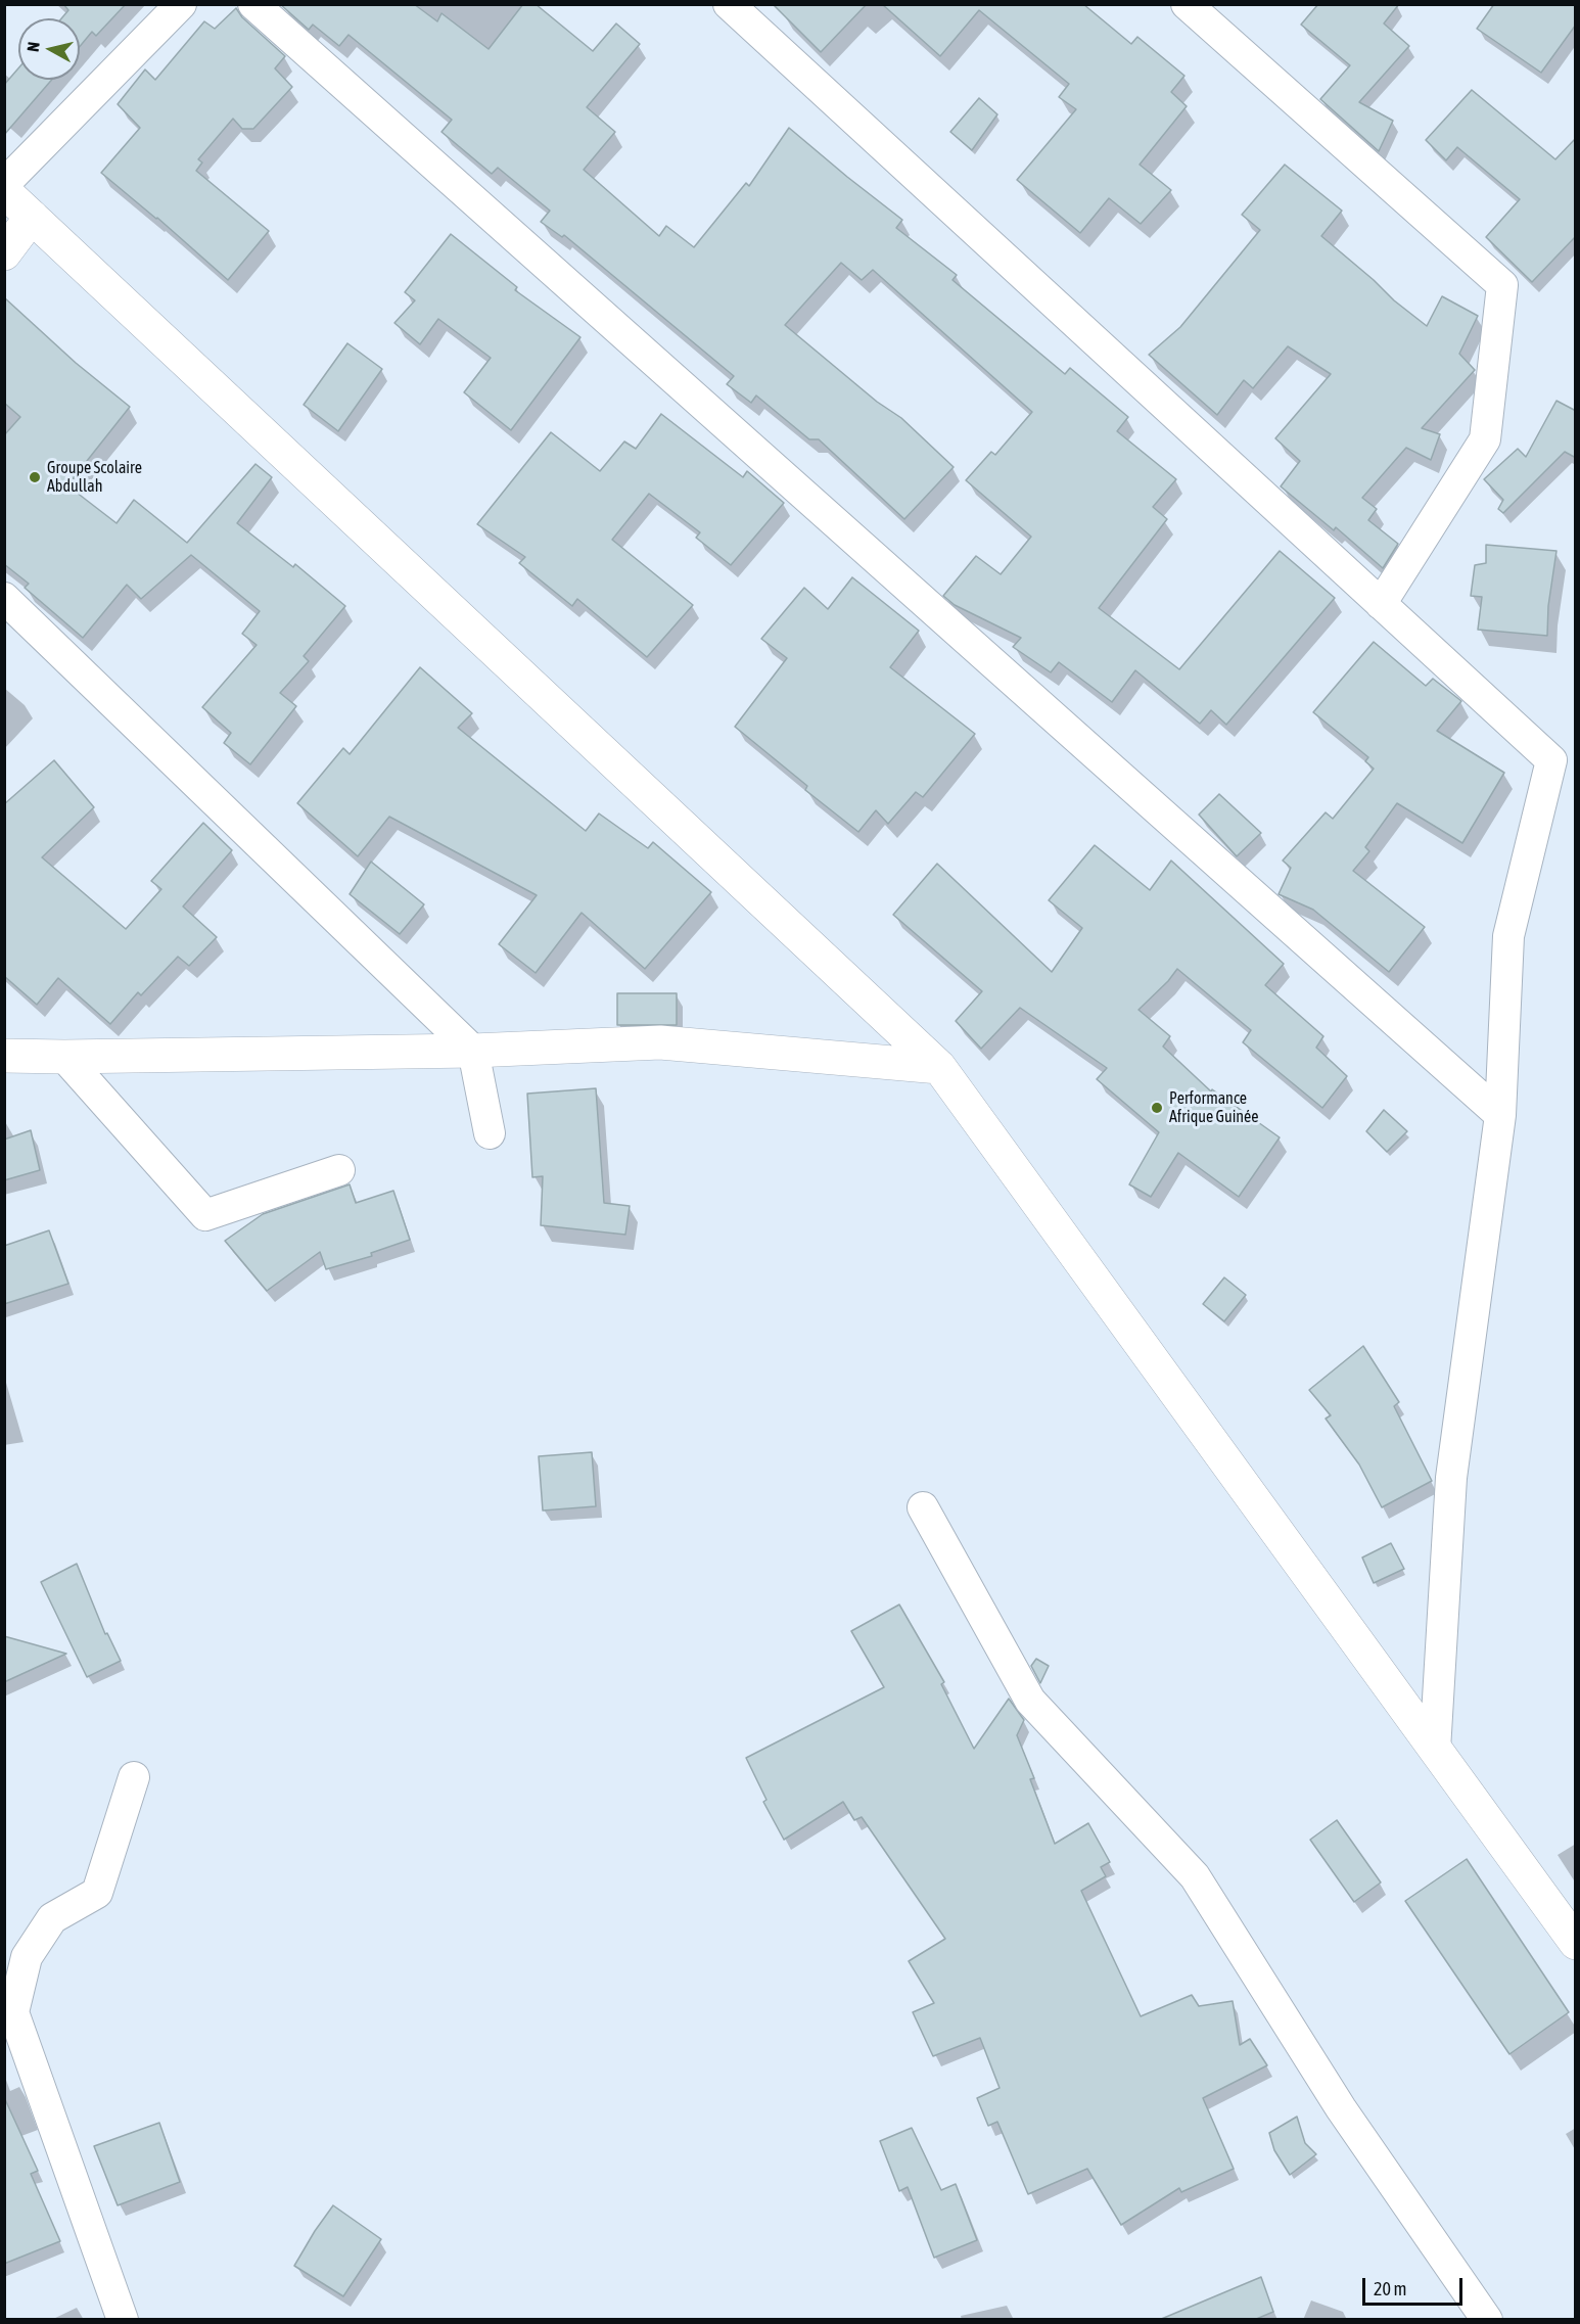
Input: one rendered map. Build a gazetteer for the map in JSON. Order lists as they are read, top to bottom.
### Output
{
  "places": ["Groupe Scolaire Abdullah", "Performance Afrique Guinée"],
  "scale_bar": "20 m",
  "north": "left"
}
